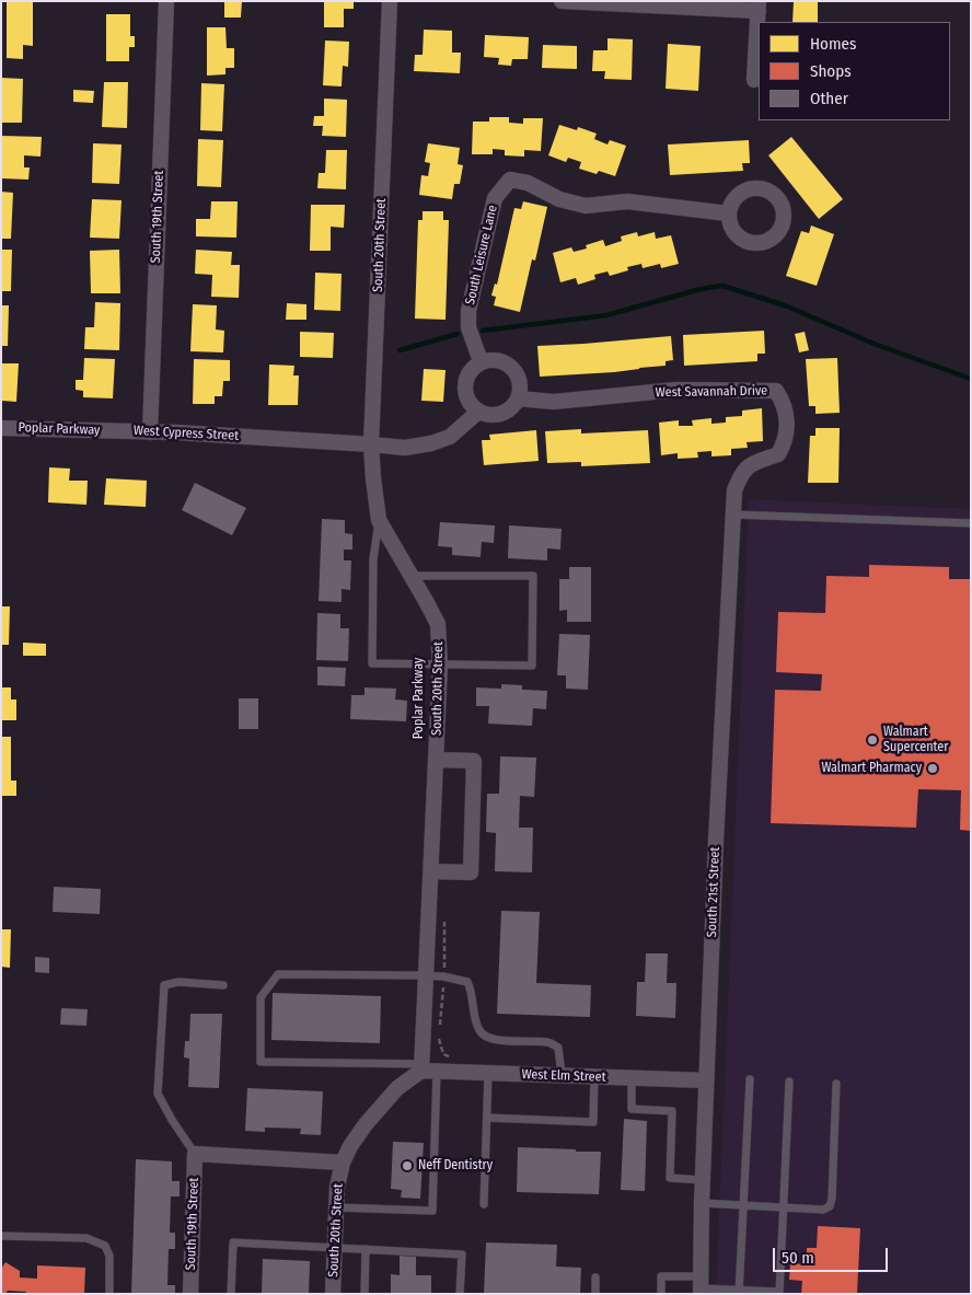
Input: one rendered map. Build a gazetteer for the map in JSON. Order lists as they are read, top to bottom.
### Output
{
  "streets": {
    "street": [
      "South 19th Street",
      "South 20th Street",
      "South Leisure Lane",
      "West Savannah Drive",
      "West Cypress Street",
      "South 21st Street",
      "West Elm Street"
    ]
  },
  "crossings": [
    ["South 19th Street", "West Cypress Street"],
    ["South 20th Street", "West Cypress Street"],
    ["South 20th Street", "West Elm Street"],
    ["South Leisure Lane", "West Savannah Drive"],
    ["West Savannah Drive", "South 21st Street"],
    ["South 21st Street", "West Elm Street"]
  ],
  "places": ["Walmart Supercenter", "Walmart Pharmacy", "Neff Dentistry"],
  "legend": ["Homes", "Shops", "Other"],
  "scale_bar": "50 m"
}
